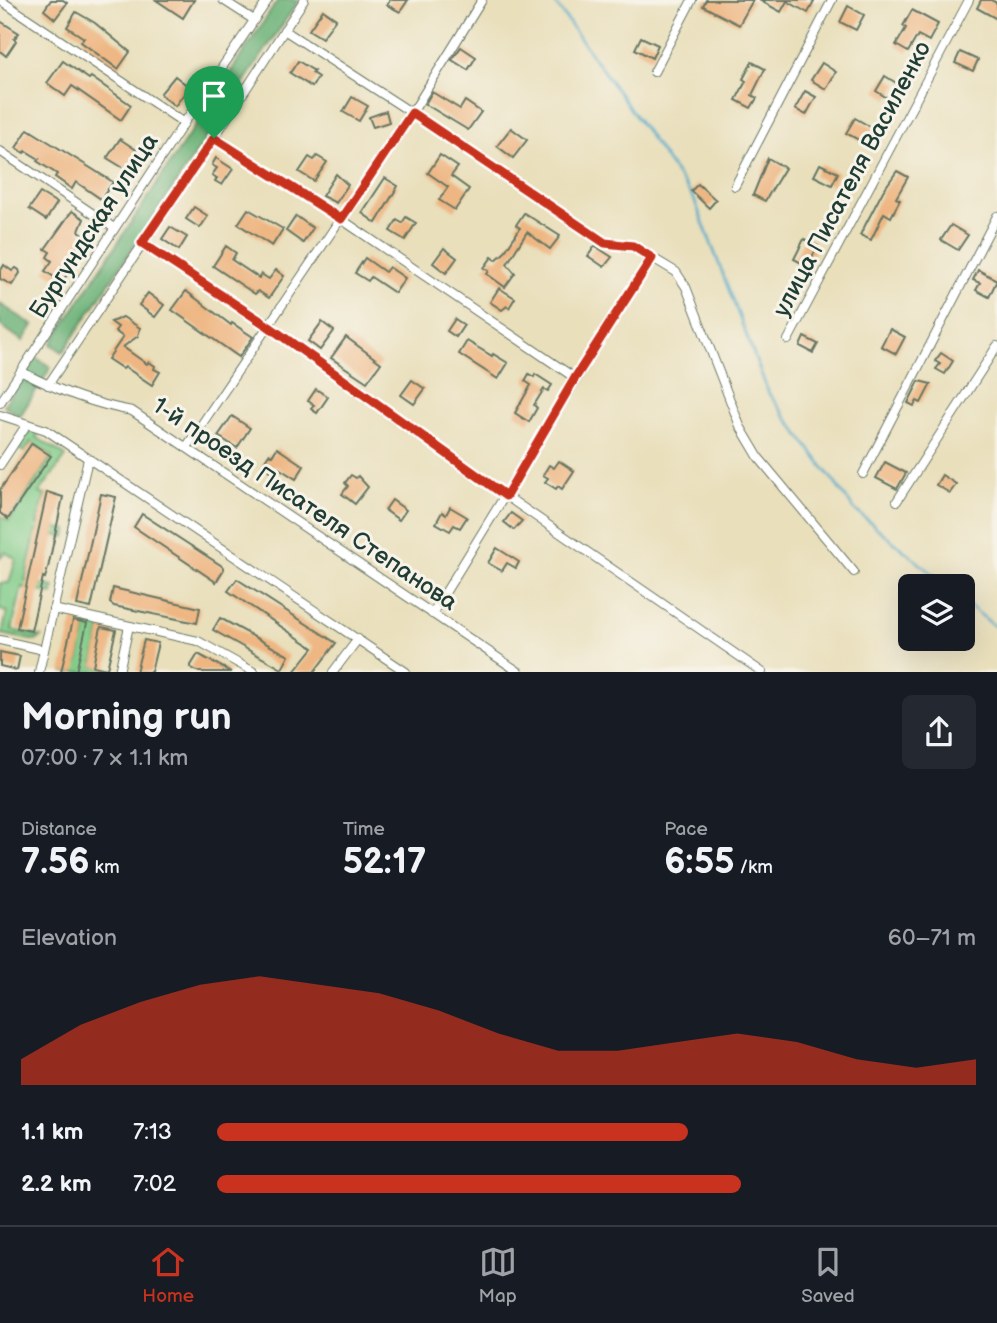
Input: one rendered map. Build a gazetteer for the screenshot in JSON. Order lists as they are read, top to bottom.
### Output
{
  "streets": {
    "street": ["улица Писателя Василенко", "Бургундская улица", "1-й проезд Писателя Степанова"]
  },
  "crossings": [
    ["Бургундская улица", "1-й проезд Писателя Степанова"]
  ],
  "page": {
    "heading": ["Morning run", "07:00 · 7 × 1.1 km"],
    "stats": [
      ["Distance", "7.56 km"],
      ["Time", "52:17"],
      ["Pace", "6:55 /km"]
    ],
    "chart": ["Elevation", "60–71 m"],
    "list": [
      {
        "name": "1.1 km",
        "note": "7:13"
      },
      {
        "name": "2.2 km",
        "note": "7:02"
      }
    ],
    "tabs": ["Home", "Map", "Saved"]
  }
}
